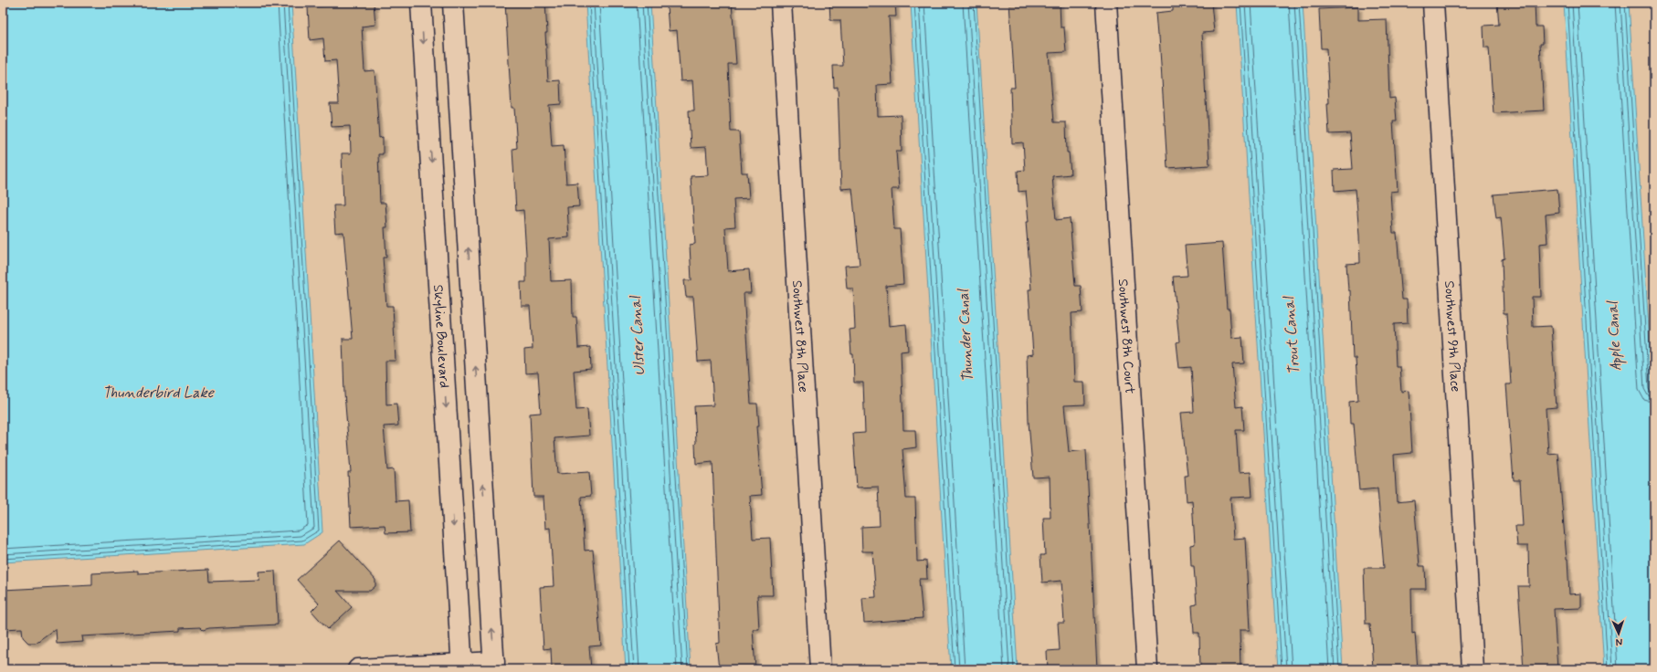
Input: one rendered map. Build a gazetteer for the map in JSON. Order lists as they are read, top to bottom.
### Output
{
  "streets": {
    "street": [
      "Skyline Boulevard",
      "Southwest 8th Place",
      "Southwest 8th Court",
      "Southwest 9th Place"
    ]
  },
  "water": [
    "Ulster Canal",
    "Thunder Canal",
    "Trout Canal",
    "Apple Canal",
    "Thunderbird Lake"
  ],
  "north": "bottom"
}
